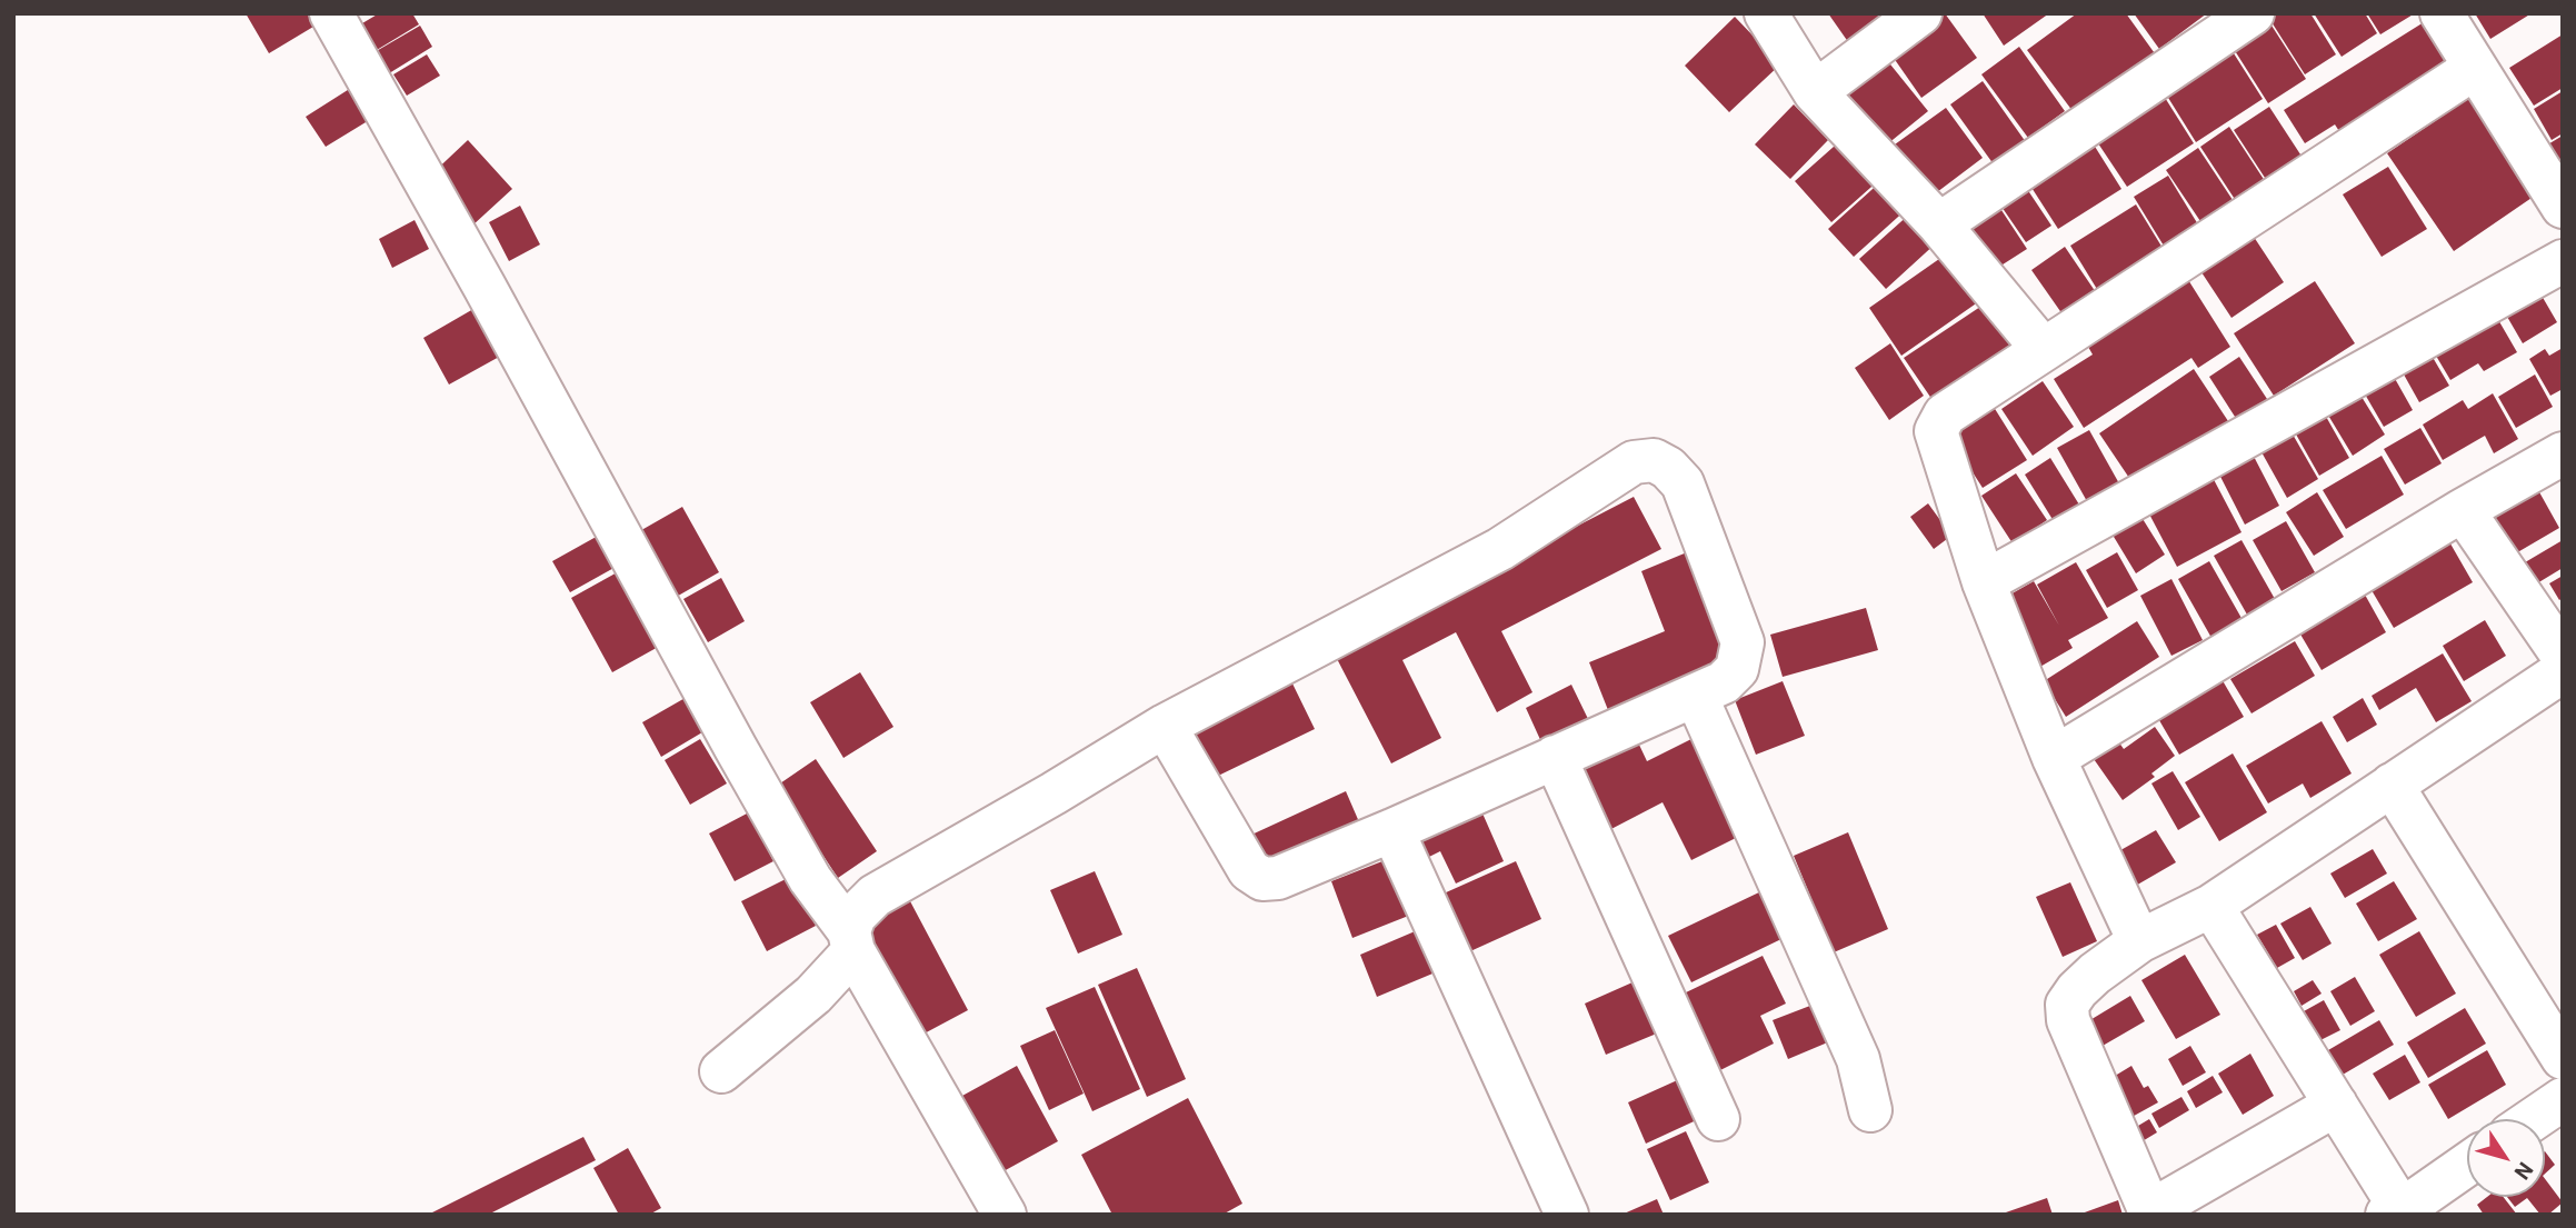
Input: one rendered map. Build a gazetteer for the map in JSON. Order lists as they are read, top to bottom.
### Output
{
  "north": "bottom right"
}
